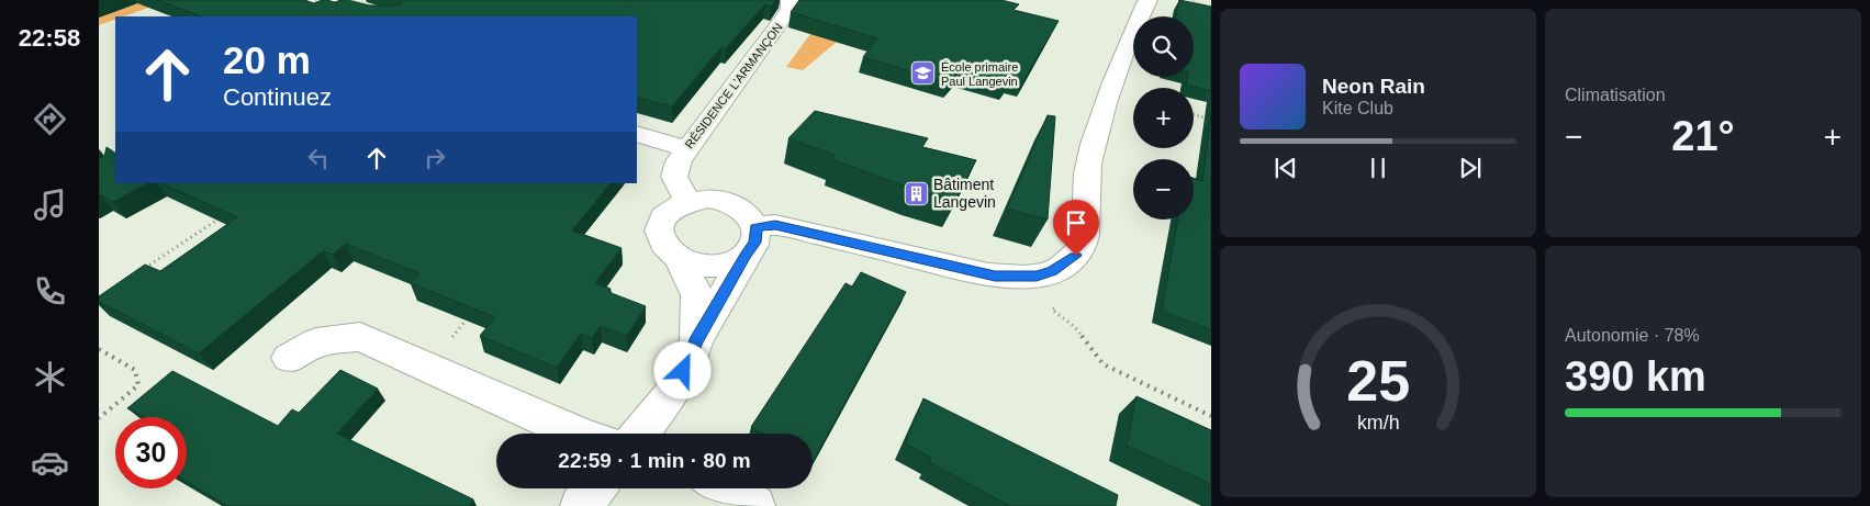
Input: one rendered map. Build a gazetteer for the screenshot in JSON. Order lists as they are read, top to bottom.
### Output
{
  "streets": {
    "street": ["RÉSIDENCE L'ARMANÇON"]
  },
  "places": {
    "school or university": ["École primaire Paul Langevin"],
    "building": ["Bâtiment Langevin"]
  },
  "page": {
    "tabs": "22:58",
    "tile": [
      "Climatisation",
      ["Autonomie · 78%", "390 km"]
    ],
    "map_buttons": ["+", "−"],
    "turn": ["20 m", "Continuez"],
    "song": ["Neon Rain", "Kite Club"],
    "heat": ["−", "21°", "+"],
    "limit": "30",
    "trip": "22:59 · 1 min · 80 m",
    "gauge": ["25", "km/h"]
  }
}
